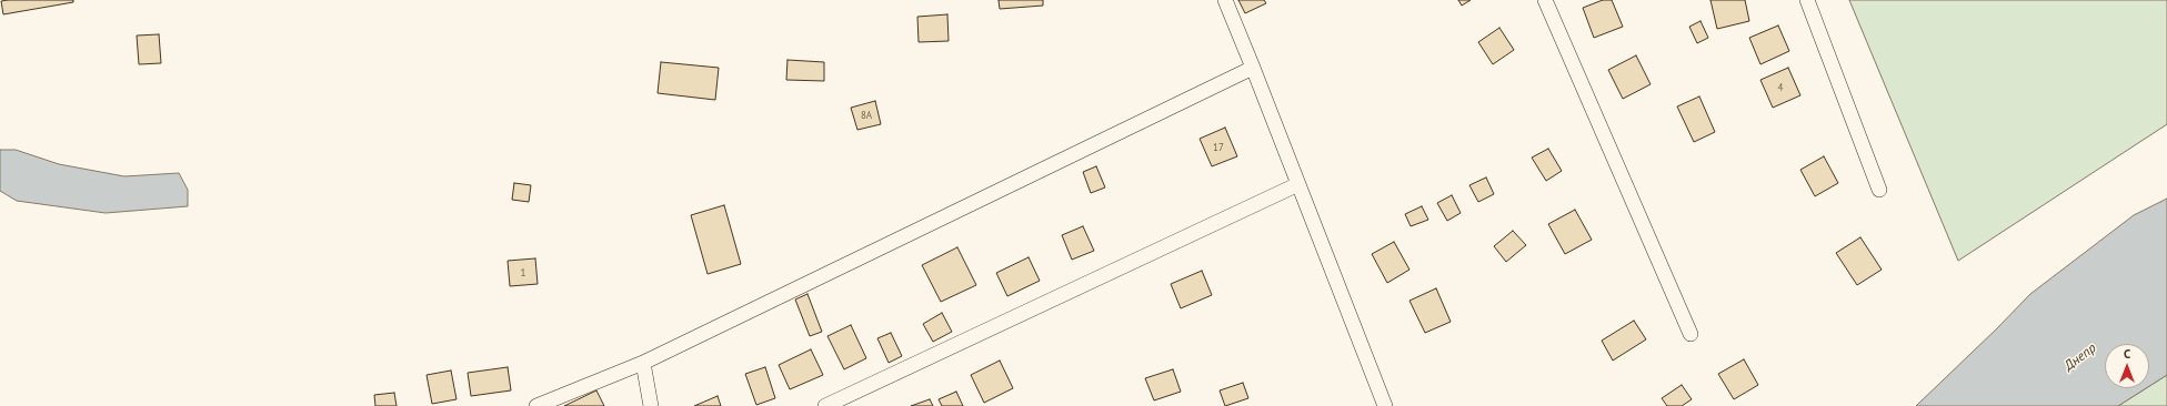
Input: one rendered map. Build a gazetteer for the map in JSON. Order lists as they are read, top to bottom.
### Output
{
  "water": ["Днепр"],
  "house_numbers": [
    "4",
    "8А",
    "17",
    "1"
  ],
  "north": "top"
}
